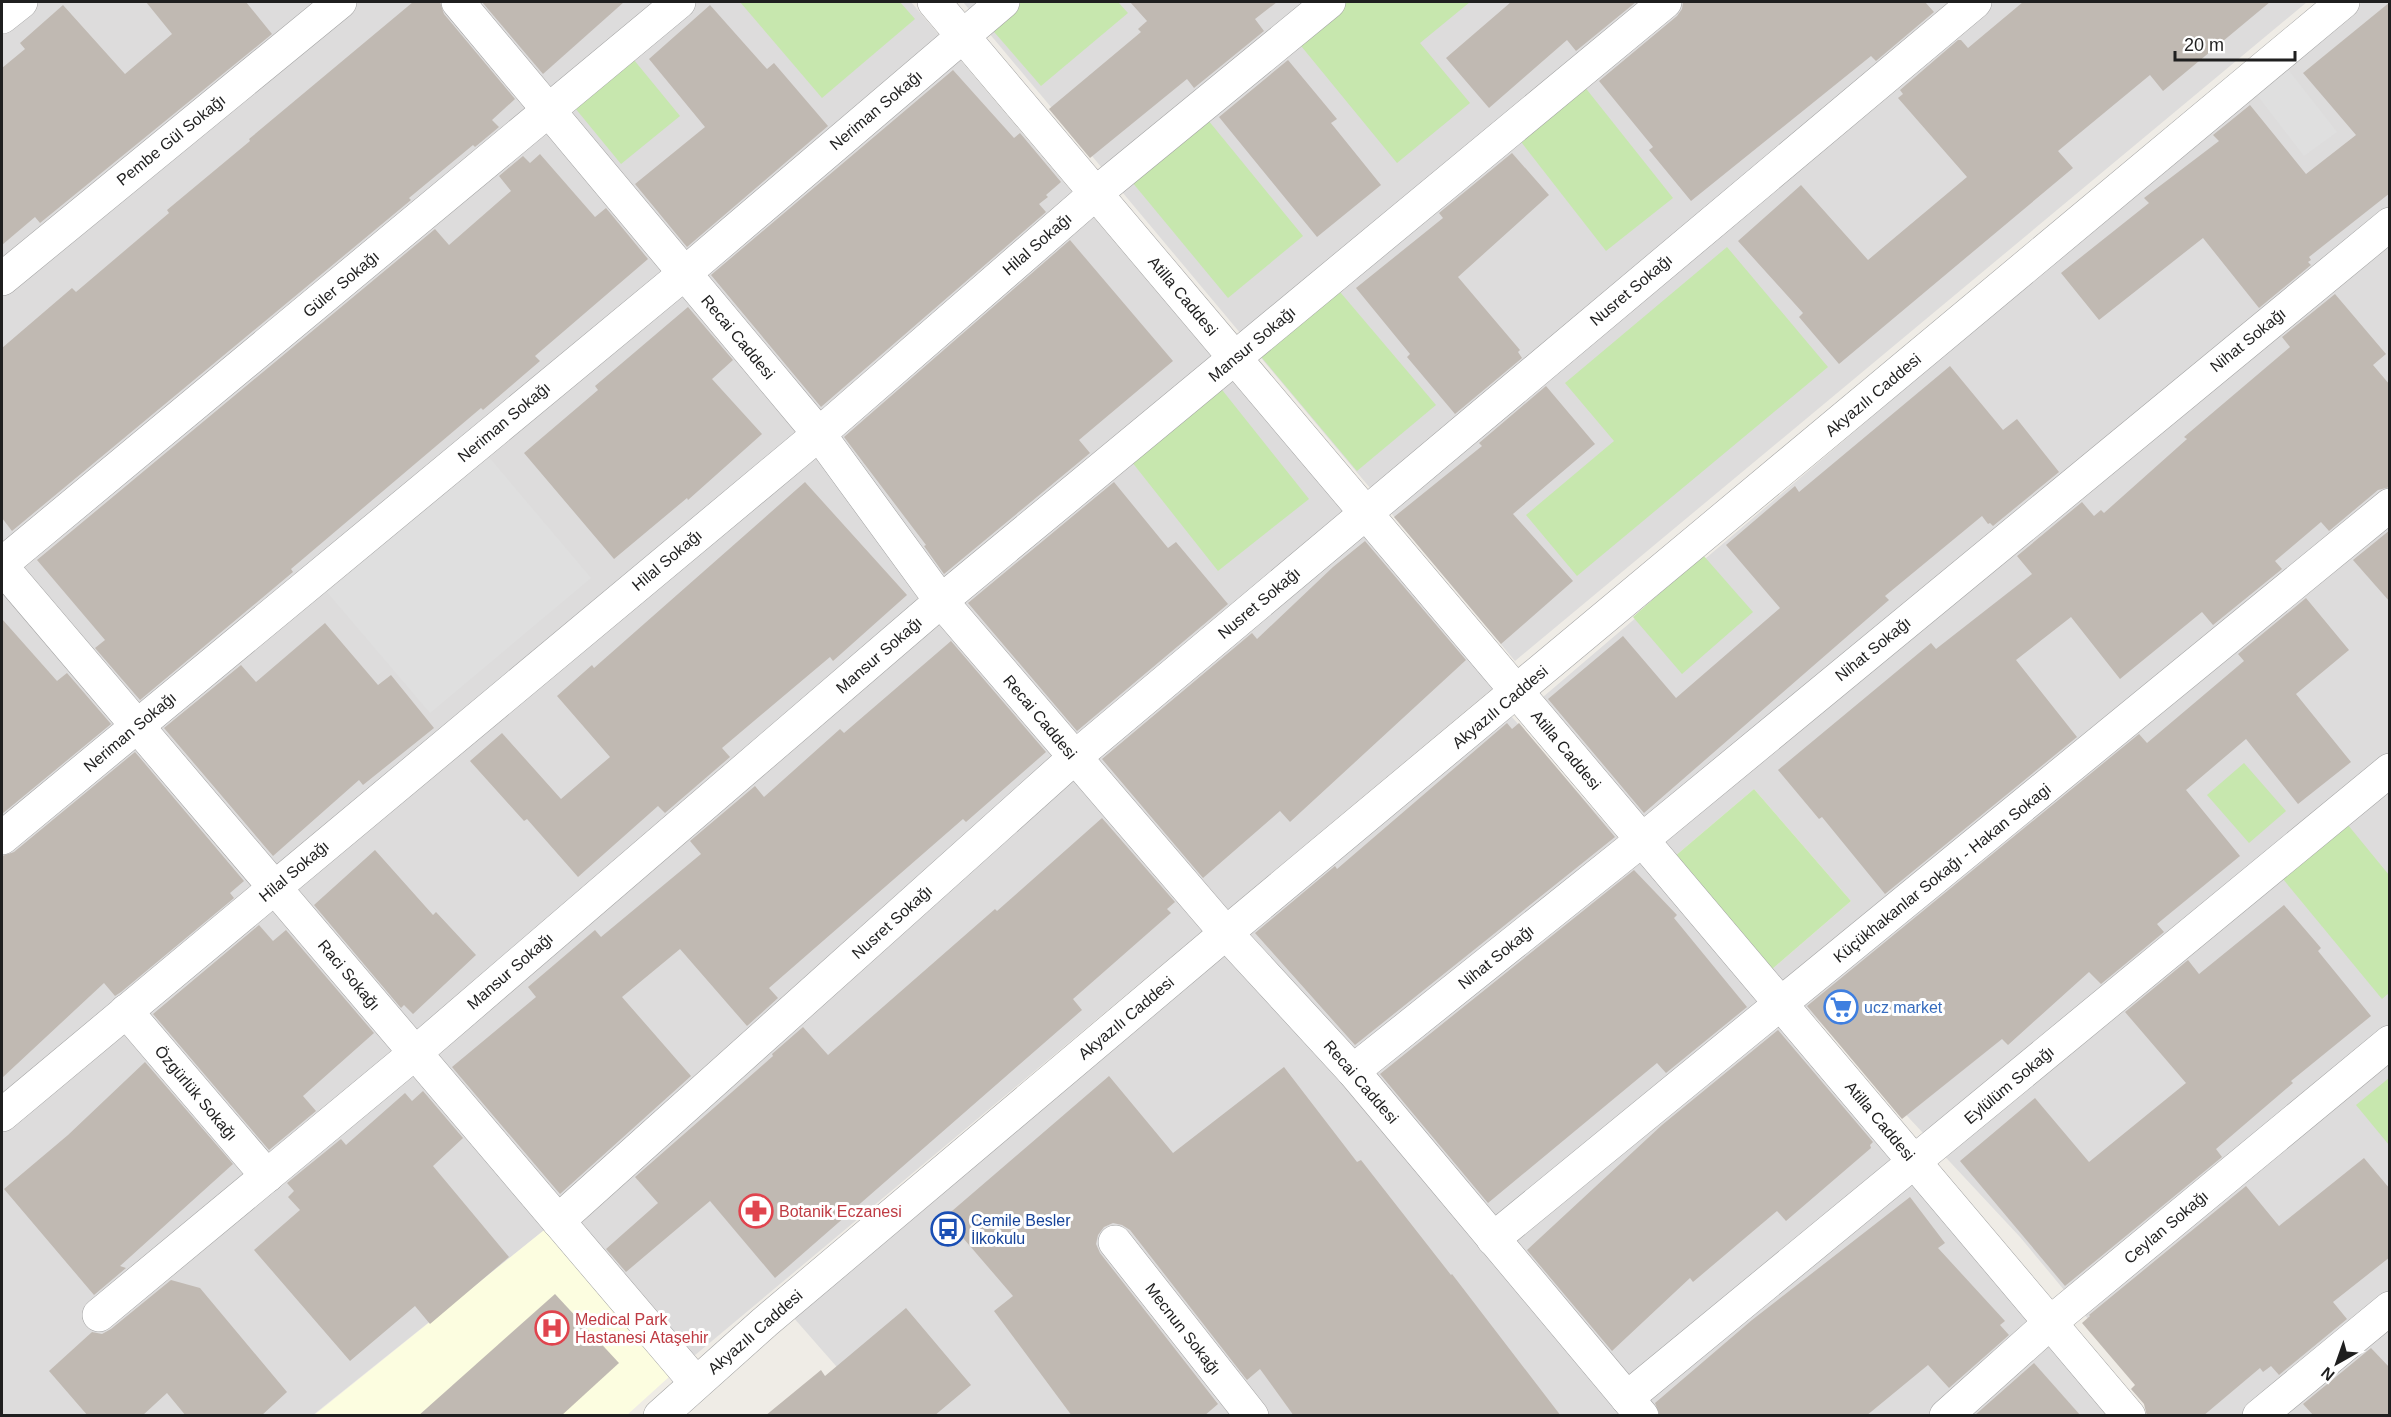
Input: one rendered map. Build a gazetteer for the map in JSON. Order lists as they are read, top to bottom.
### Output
{
  "streets": {
    "street": [
      "Neriman Sokağı",
      "Pembe Gül Sokağı",
      "Hilal Sokağı",
      "Güler Sokağı",
      "Nusret Sokağı",
      "Atilla Caddesi",
      "Recai Caddesi",
      "Nihat Sokağı",
      "Mansur Sokağı",
      "Akyazılı Caddesi",
      "Küçükhakanlar Sokağı - Hakan Sokagi",
      "Raci Sokağı",
      "Eylülüm Sokağı",
      "Özgürlük Sokağı",
      "Ceylan Sokağı",
      "Mecnun Sokağı"
    ]
  },
  "crossings": [
    ["Neriman Sokağı", "Atilla Caddesi"],
    ["Neriman Sokağı", "Recai Caddesi"],
    ["Neriman Sokağı", "Raci Sokağı"],
    ["Hilal Sokağı", "Atilla Caddesi"],
    ["Hilal Sokağı", "Recai Caddesi"],
    ["Hilal Sokağı", "Raci Sokağı"],
    ["Hilal Sokağı", "Özgürlük Sokağı"],
    ["Güler Sokağı", "Recai Caddesi"],
    ["Güler Sokağı", "Raci Sokağı"],
    ["Nusret Sokağı", "Atilla Caddesi"],
    ["Nusret Sokağı", "Recai Caddesi"],
    ["Nusret Sokağı", "Raci Sokağı"],
    ["Atilla Caddesi", "Nihat Sokağı"],
    ["Atilla Caddesi", "Mansur Sokağı"],
    ["Atilla Caddesi", "Akyazılı Caddesi"],
    ["Atilla Caddesi", "Küçükhakanlar Sokağı - Hakan Sokagi"],
    ["Atilla Caddesi", "Eylülüm Sokağı"],
    ["Atilla Caddesi", "Ceylan Sokağı"],
    ["Recai Caddesi", "Nihat Sokağı"],
    ["Recai Caddesi", "Mansur Sokağı"],
    ["Recai Caddesi", "Akyazılı Caddesi"],
    ["Recai Caddesi", "Küçükhakanlar Sokağı - Hakan Sokagi"],
    ["Recai Caddesi", "Eylülüm Sokağı"],
    ["Mansur Sokağı", "Raci Sokağı"],
    ["Mansur Sokağı", "Özgürlük Sokağı"],
    ["Akyazılı Caddesi", "Raci Sokağı"]
  ],
  "places": {
    "supermarket": ["ucz market"],
    "pharmacy": ["Botanik Eczanesi"],
    "bus stop": ["Cemile Besler İlkokulu"],
    "hospital": ["Medical Park Hastanesi Ataşehir"]
  },
  "scale_bar": "20 m",
  "north": "bottom left"
}
